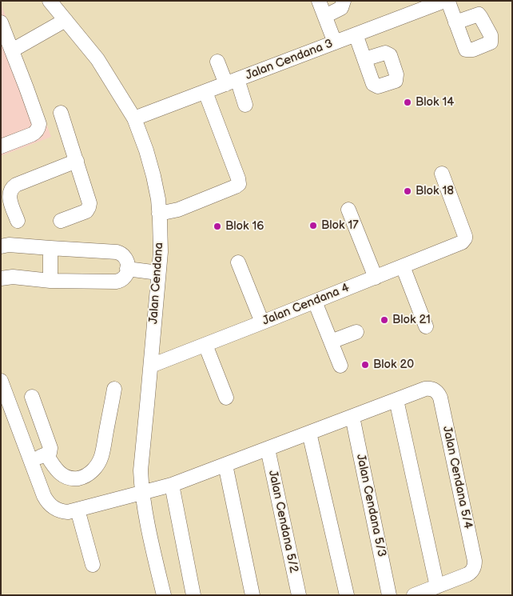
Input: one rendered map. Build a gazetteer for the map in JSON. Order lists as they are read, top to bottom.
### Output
{
  "streets": {
    "street": [
      "Jalan Cendana 3",
      "Jalan Cendana",
      "Jalan Cendana 4",
      "Jalan Cendana 5/4",
      "Jalan Cendana 5/3",
      "Jalan Cendana 5/2"
    ]
  },
  "crossings": [
    ["Jalan Cendana 3", "Jalan Cendana"],
    ["Jalan Cendana", "Jalan Cendana 4"]
  ],
  "places": [
    "Blok 14",
    "Blok 18",
    "Blok 17",
    "Blok 16",
    "Blok 21",
    "Blok 20"
  ]
}
